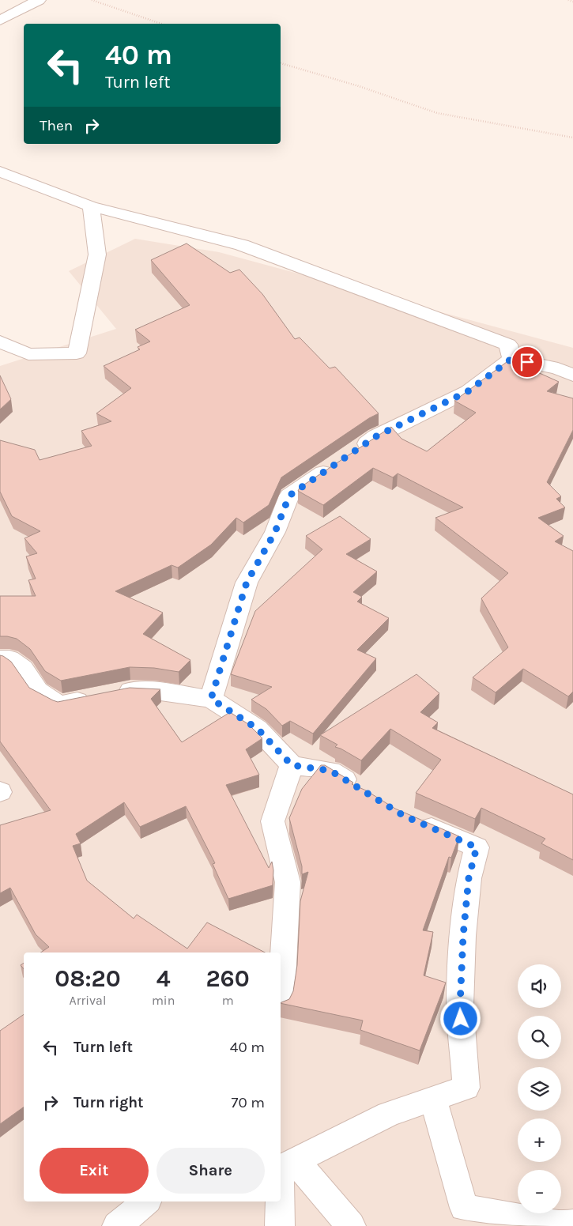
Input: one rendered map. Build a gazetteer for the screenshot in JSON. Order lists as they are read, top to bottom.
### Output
{
  "page": {
    "turn": ["40 m", "Turn left"],
    "then": "Then",
    "eta": [
      "08:20",
      "Arrival",
      "4",
      "min",
      "260",
      "m"
    ],
    "map_buttons": ["+", "−"],
    "list": [
      {
        "name": "Turn left",
        "value": "40 m"
      },
      {
        "name": "Turn right",
        "value": "70 m"
      }
    ],
    "buttons": ["Exit", "Share"]
  }
}
